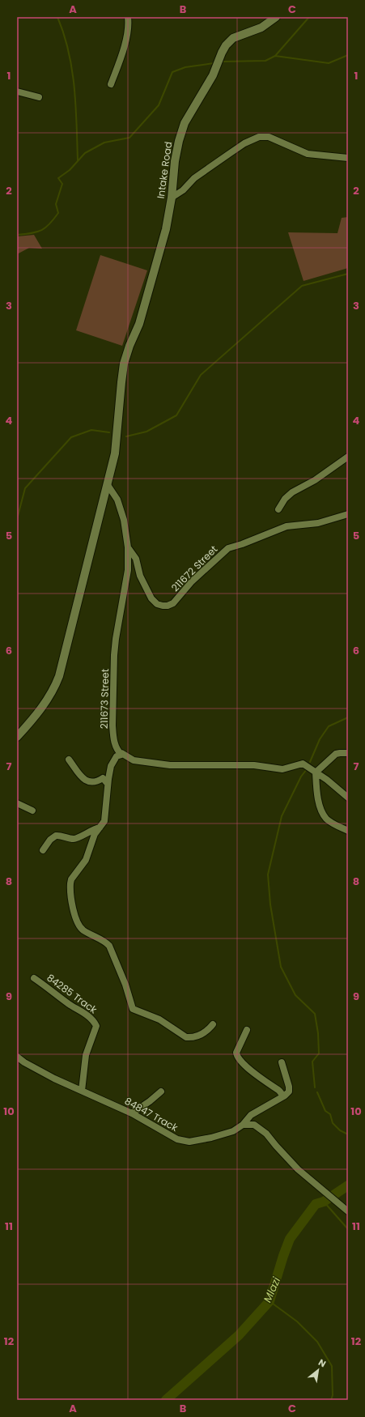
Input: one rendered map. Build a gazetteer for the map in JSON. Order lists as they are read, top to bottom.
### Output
{
  "streets": {
    "street": [
      "Intake Road",
      "211672 Street",
      "211673 Street",
      "84285 Track",
      "84847 Track"
    ]
  },
  "crossings": [
    ["211672 Street", "211673 Street"],
    ["84285 Track", "84847 Track"]
  ],
  "water": ["Mlazi"],
  "north": "top right",
  "grid": {
    "columns": ["A", "B", "C"],
    "rows": [
      "1",
      "2",
      "3",
      "4",
      "5",
      "6",
      "7",
      "8",
      "9",
      "10",
      "11",
      "12"
    ]
  }
}
